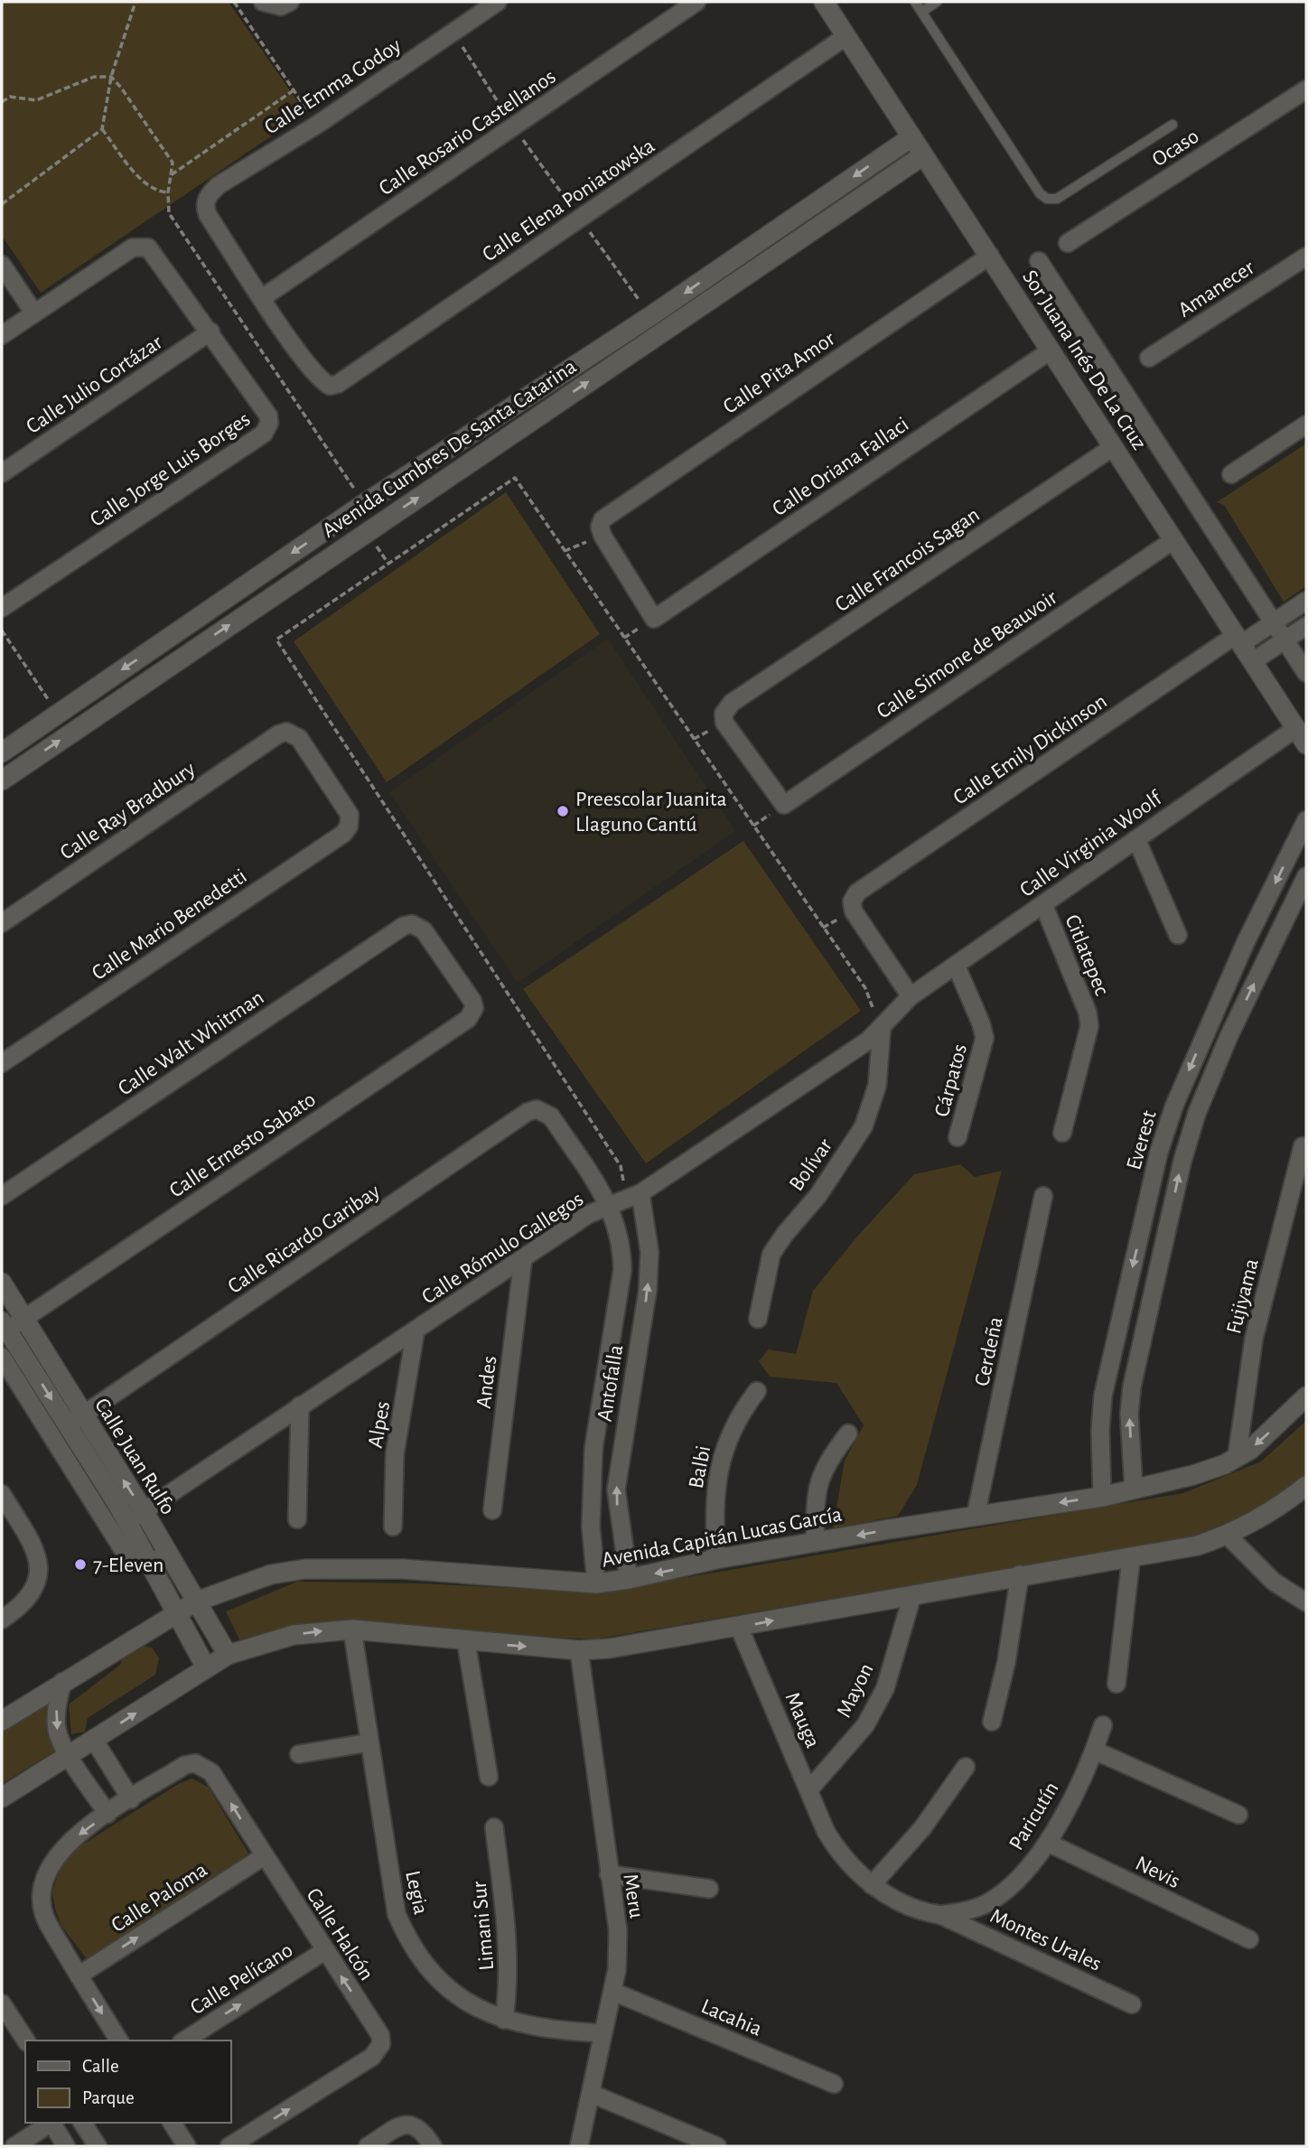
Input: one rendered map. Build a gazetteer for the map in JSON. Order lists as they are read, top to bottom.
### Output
{
  "streets": {
    "street": [
      "Calle Emma Godoy",
      "Calle Rosario Castellanos",
      "Ocaso",
      "Calle Elena Poniatowska",
      "Amanecer",
      "Sor Juana Inés De La Cruz",
      "Calle Pita Amor",
      "Calle Julio Cortázar",
      "Avenida Cumbres De Santa Catarina",
      "Calle Oriana Fallaci",
      "Calle Jorge Luis Borges",
      "Calle Francois Sagan",
      "Calle Simone de Beauvoir",
      "Calle Emily Dickinson",
      "Calle Ray Bradbury",
      "Calle Virginia Woolf",
      "Calle Mario Benedetti",
      "Citlatepec",
      "Calle Walt Whitman",
      "Cárpatos",
      "Everest",
      "Calle Ernesto Sabato",
      "Bolívar",
      "Calle Ricardo Garibay",
      "Calle Rómulo Gallegos",
      "Fujiyama",
      "Cerdeña",
      "Andes",
      "Antofalla",
      "Alpes",
      "Calle Juan Rulfo",
      "Balbi",
      "Avenida Capitán Lucas García",
      "Mayon",
      "Mauga",
      "Paricutín",
      "Nevis",
      "Legia",
      "Meru",
      "Calle Paloma",
      "Limani Sur",
      "Calle Halcón",
      "Montes Urales",
      "Calle Pelícano",
      "Lacahia"
    ]
  },
  "crossings": [
    ["Calle Emma Godoy", "Calle Rosario Castellanos"],
    ["Calle Emma Godoy", "Calle Elena Poniatowska"],
    ["Calle Rosario Castellanos", "Calle Elena Poniatowska"],
    ["Calle Elena Poniatowska", "Sor Juana Inés De La Cruz"],
    ["Sor Juana Inés De La Cruz", "Calle Pita Amor"],
    ["Sor Juana Inés De La Cruz", "Avenida Cumbres De Santa Catarina"],
    ["Sor Juana Inés De La Cruz", "Calle Oriana Fallaci"],
    ["Sor Juana Inés De La Cruz", "Calle Francois Sagan"],
    ["Sor Juana Inés De La Cruz", "Calle Simone de Beauvoir"],
    ["Sor Juana Inés De La Cruz", "Calle Emily Dickinson"],
    ["Sor Juana Inés De La Cruz", "Calle Virginia Woolf"],
    ["Calle Pita Amor", "Calle Oriana Fallaci"],
    ["Calle Julio Cortázar", "Calle Jorge Luis Borges"],
    ["Calle Francois Sagan", "Calle Simone de Beauvoir"],
    ["Calle Emily Dickinson", "Calle Virginia Woolf"],
    ["Calle Emily Dickinson", "Calle Rómulo Gallegos"],
    ["Calle Ray Bradbury", "Calle Mario Benedetti"],
    ["Calle Virginia Woolf", "Citlatepec"],
    ["Calle Virginia Woolf", "Cárpatos"],
    ["Calle Virginia Woolf", "Calle Rómulo Gallegos"],
    ["Calle Walt Whitman", "Calle Ernesto Sabato"],
    ["Everest", "Avenida Capitán Lucas García"],
    ["Calle Ernesto Sabato", "Calle Juan Rulfo"],
    ["Bolívar", "Calle Rómulo Gallegos"],
    ["Calle Ricardo Garibay", "Antofalla"],
    ["Calle Ricardo Garibay", "Calle Juan Rulfo"],
    ["Calle Rómulo Gallegos", "Andes"],
    ["Calle Rómulo Gallegos", "Antofalla"],
    ["Calle Rómulo Gallegos", "Alpes"],
    ["Calle Rómulo Gallegos", "Calle Juan Rulfo"],
    ["Fujiyama", "Avenida Capitán Lucas García"],
    ["Cerdeña", "Avenida Capitán Lucas García"],
    ["Antofalla", "Avenida Capitán Lucas García"],
    ["Calle Juan Rulfo", "Avenida Capitán Lucas García"],
    ["Balbi", "Avenida Capitán Lucas García"],
    ["Mayon", "Mauga"],
    ["Paricutín", "Nevis"],
    ["Paricutín", "Montes Urales"],
    ["Legia", "Meru"],
    ["Legia", "Limani Sur"],
    ["Meru", "Lacahia"],
    ["Calle Paloma", "Calle Halcón"],
    ["Calle Halcón", "Calle Pelícano"]
  ],
  "one_way": ["Calle Paloma", "Calle Pelícano"],
  "places": ["Preescolar Juanita Llaguno Cantú", "7-Eleven"],
  "legend": ["Calle", "Parque"]
}
